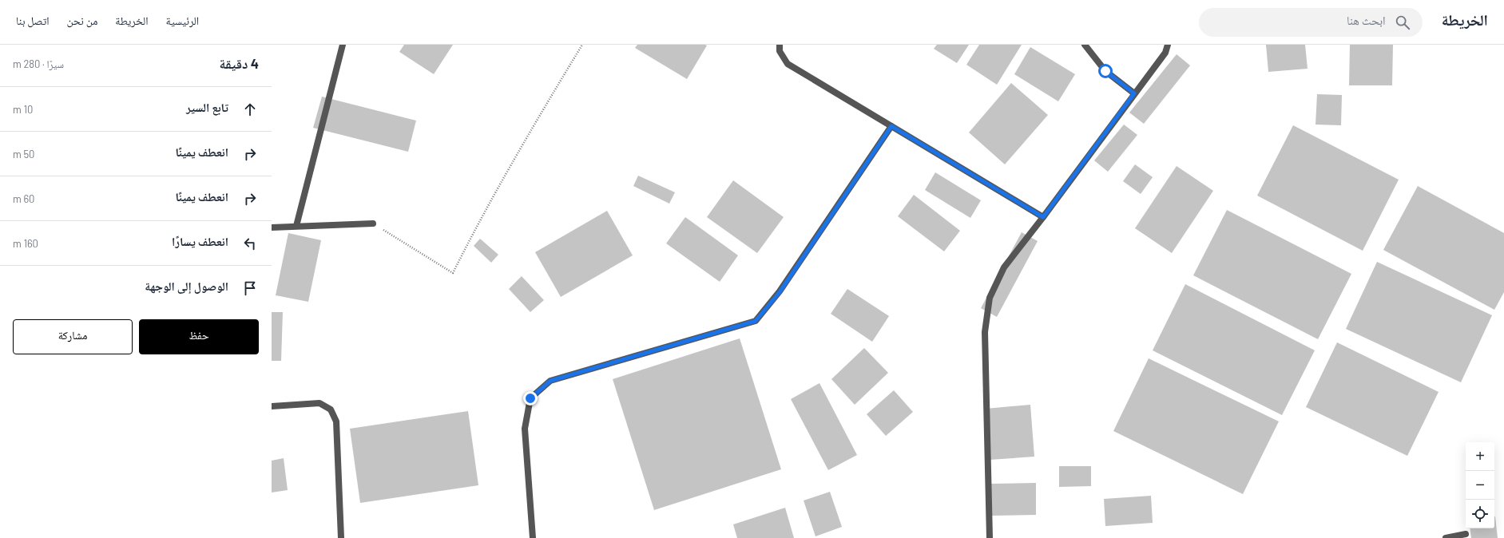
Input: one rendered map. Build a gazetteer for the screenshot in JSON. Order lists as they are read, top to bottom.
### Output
{
  "page": {
    "header": "الخريطة",
    "search": "ابحث هنا",
    "nav": [
      "الرئيسية",
      "الخريطة",
      "من نحن",
      "اتصل بنا"
    ],
    "heading": ["4 دقيقة", "سيرًا · 280 m"],
    "list": [
      ["تابع السير", "10 m"],
      ["انعطف يمينًا", "50 m"],
      ["انعطف يمينًا", "60 m"],
      ["انعطف يسارًا", "160 m"],
      "الوصول إلى الوجهة"
    ],
    "buttons": ["حفظ", "مشاركة"],
    "map_buttons": ["+", "−"]
  }
}
